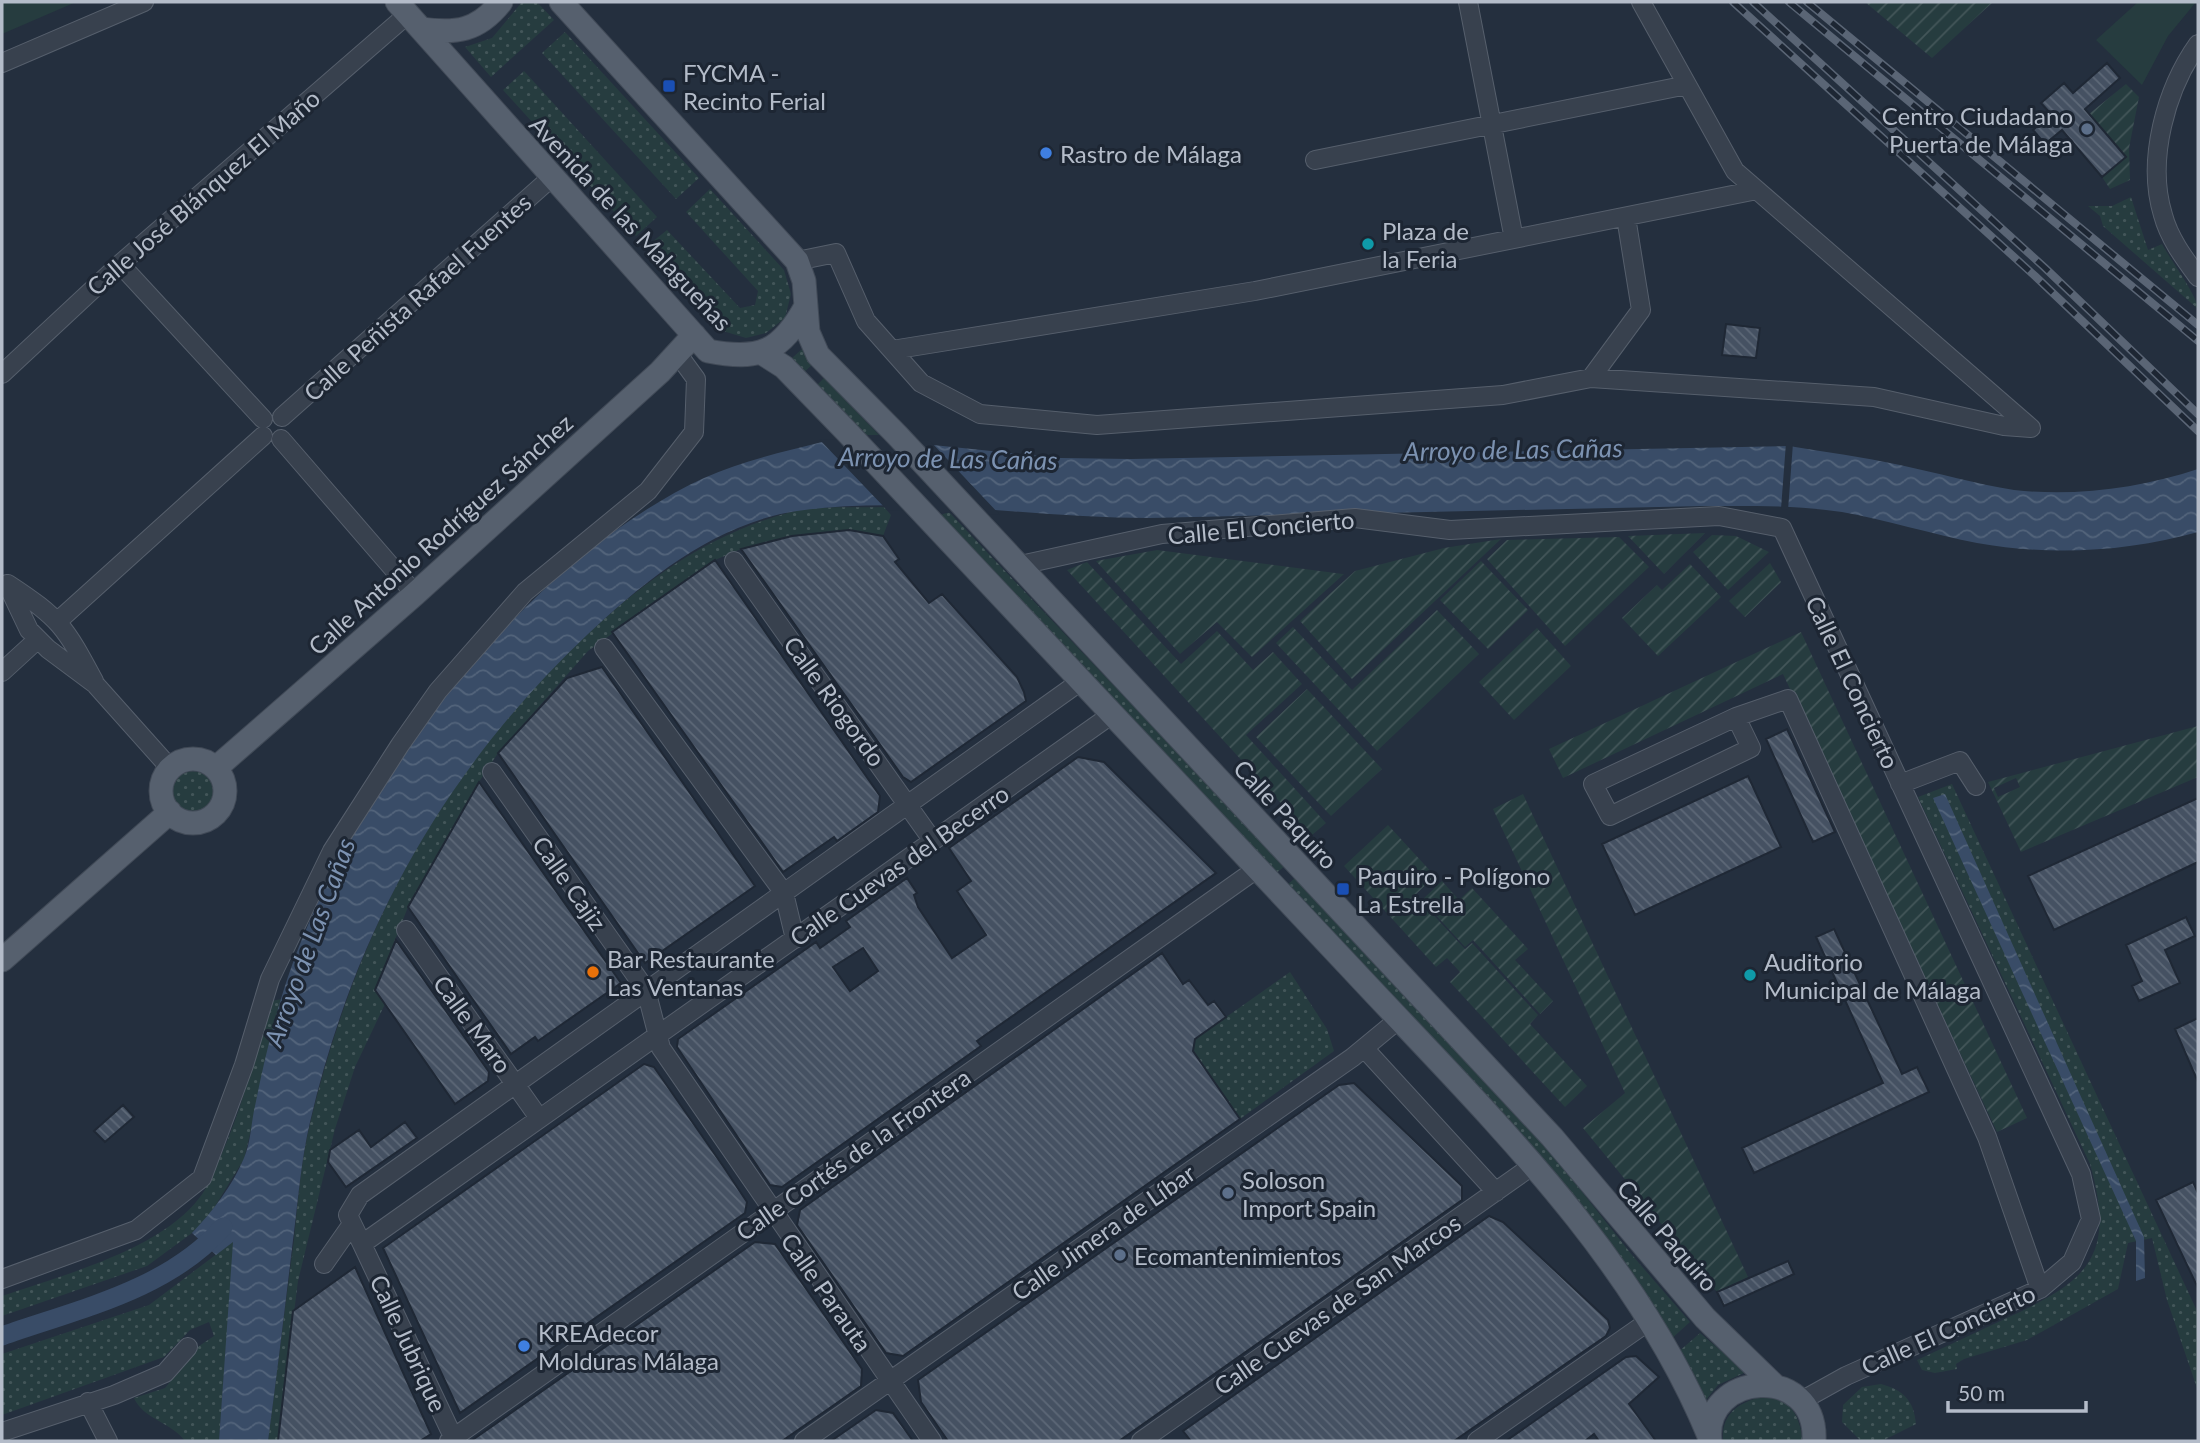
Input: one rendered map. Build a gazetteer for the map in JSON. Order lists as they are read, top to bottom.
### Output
{
  "streets": {
    "main road": ["Avenida de las Malagueñas", "Calle Antonio Rodríguez Sánchez", "Calle Paquiro"],
    "street": [
      "Calle José Blánquez El Maño",
      "Calle Peñista Rafael Fuentes",
      "Calle El Concierto",
      "Calle Riogordo",
      "Calle Cuevas del Becerro",
      "Calle Cajiz",
      "Calle Maro",
      "Calle Cortés de la Frontera",
      "Calle Jimera de Líbar",
      "Calle Parauta",
      "Calle Cuevas de San Marcos",
      "Calle Jubrique"
    ]
  },
  "crossings": [
    ["Calle José Blánquez El Maño", "Avenida de las Malagueñas"],
    ["Avenida de las Malagueñas", "Calle Peñista Rafael Fuentes"],
    ["Avenida de las Malagueñas", "Calle Antonio Rodríguez Sánchez"],
    ["Calle El Concierto", "Calle Paquiro"],
    ["Calle Riogordo", "Calle Cuevas del Becerro"],
    ["Calle Cuevas del Becerro", "Calle Cajiz"],
    ["Calle Cuevas del Becerro", "Calle Maro"],
    ["Calle Cuevas del Becerro", "Calle Parauta"],
    ["Calle Cuevas del Becerro", "Calle Jubrique"],
    ["Calle Cajiz", "Calle Parauta"],
    ["Calle Cortés de la Frontera", "Calle Parauta"],
    ["Calle Cortés de la Frontera", "Calle Jubrique"],
    ["Calle Jimera de Líbar", "Calle Parauta"]
  ],
  "water": ["Arroyo de Las Cañas"],
  "places": {
    "transit": ["FYCMA - Recinto Ferial", "Paquiro - Polígono La Estrella"],
    "other": [
      "Centro Ciudadano Puerta de Málaga",
      "Rastro de Málaga",
      "Plaza de la Feria",
      "Bar Restaurante Las Ventanas",
      "Auditorio Municipal de Málaga",
      "Soloson Import Spain",
      "Ecomantenimientos",
      "KREAdecor Molduras Málaga"
    ]
  },
  "scale_bar": "50 m"
}
